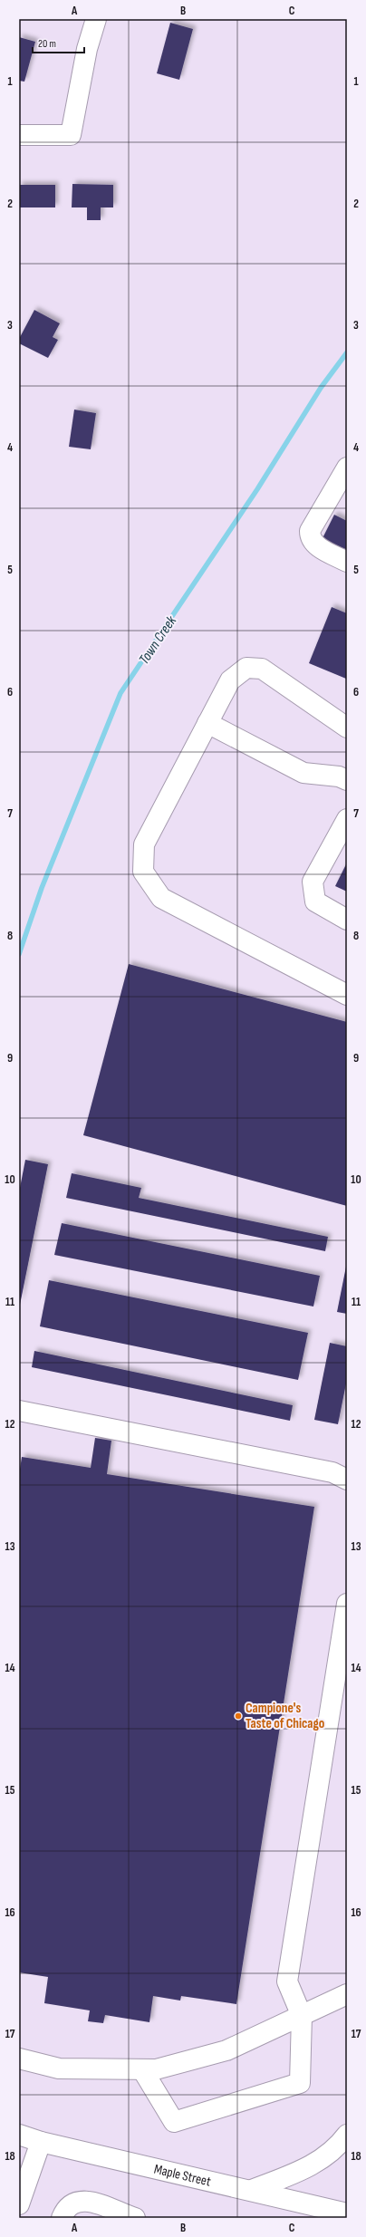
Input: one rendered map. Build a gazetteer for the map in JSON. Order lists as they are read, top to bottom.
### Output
{
  "streets": {
    "street": ["Maple Street"]
  },
  "water": ["Town Creek"],
  "places": ["Campione's Taste of Chicago"],
  "scale_bar": "20 m",
  "grid": {
    "columns": ["A", "B", "C"],
    "rows": [
      "1",
      "2",
      "3",
      "4",
      "5",
      "6",
      "7",
      "8",
      "9",
      "10",
      "11",
      "12",
      "13",
      "14",
      "15",
      "16",
      "17",
      "18"
    ]
  }
}
